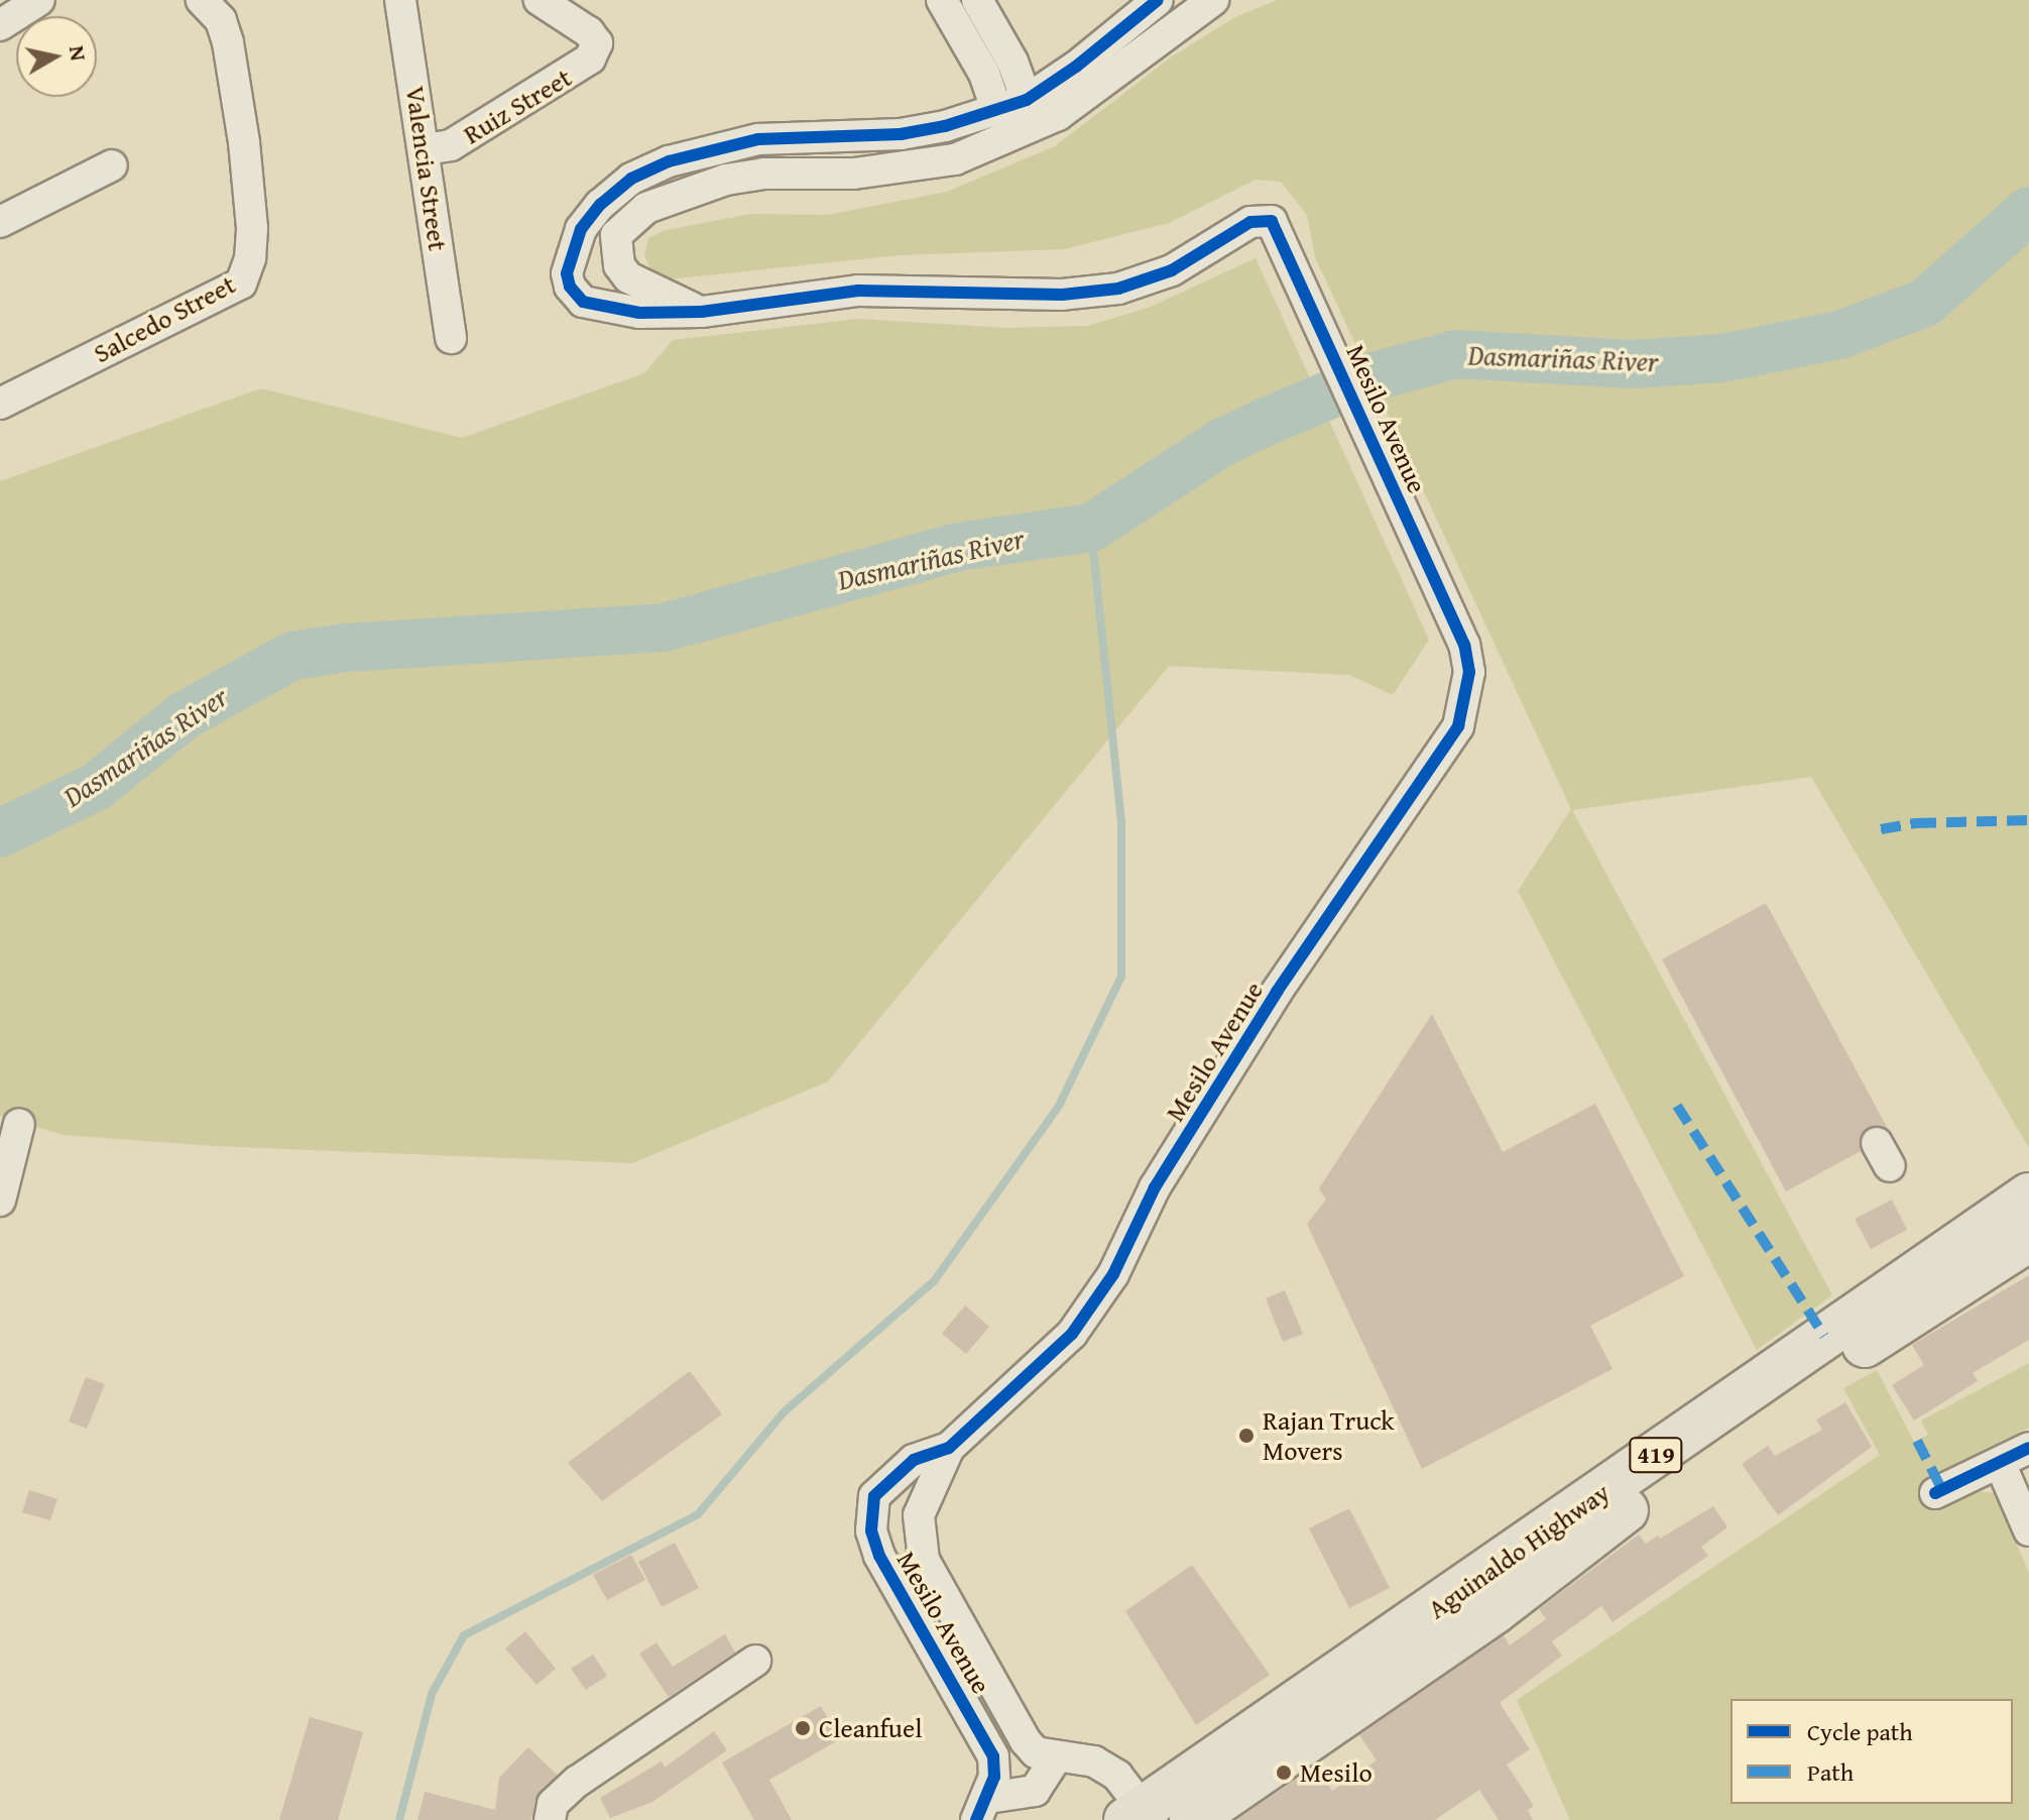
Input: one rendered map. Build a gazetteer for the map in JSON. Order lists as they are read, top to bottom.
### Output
{
  "streets": {
    "main road": ["419", "Aguinaldo Highway"],
    "street": [
      "Ruiz Street",
      "Valencia Street",
      "Salcedo Street",
      "Mesilo Avenue"
    ]
  },
  "crossings": [
    ["Ruiz Street", "Valencia Street"],
    ["Mesilo Avenue", "Aguinaldo Highway"]
  ],
  "water": ["Dasmariñas River"],
  "places": ["Rajan Truck Movers", "Cleanfuel", "Mesilo"],
  "legend": ["Cycle path", "Path"],
  "north": "right"
}
